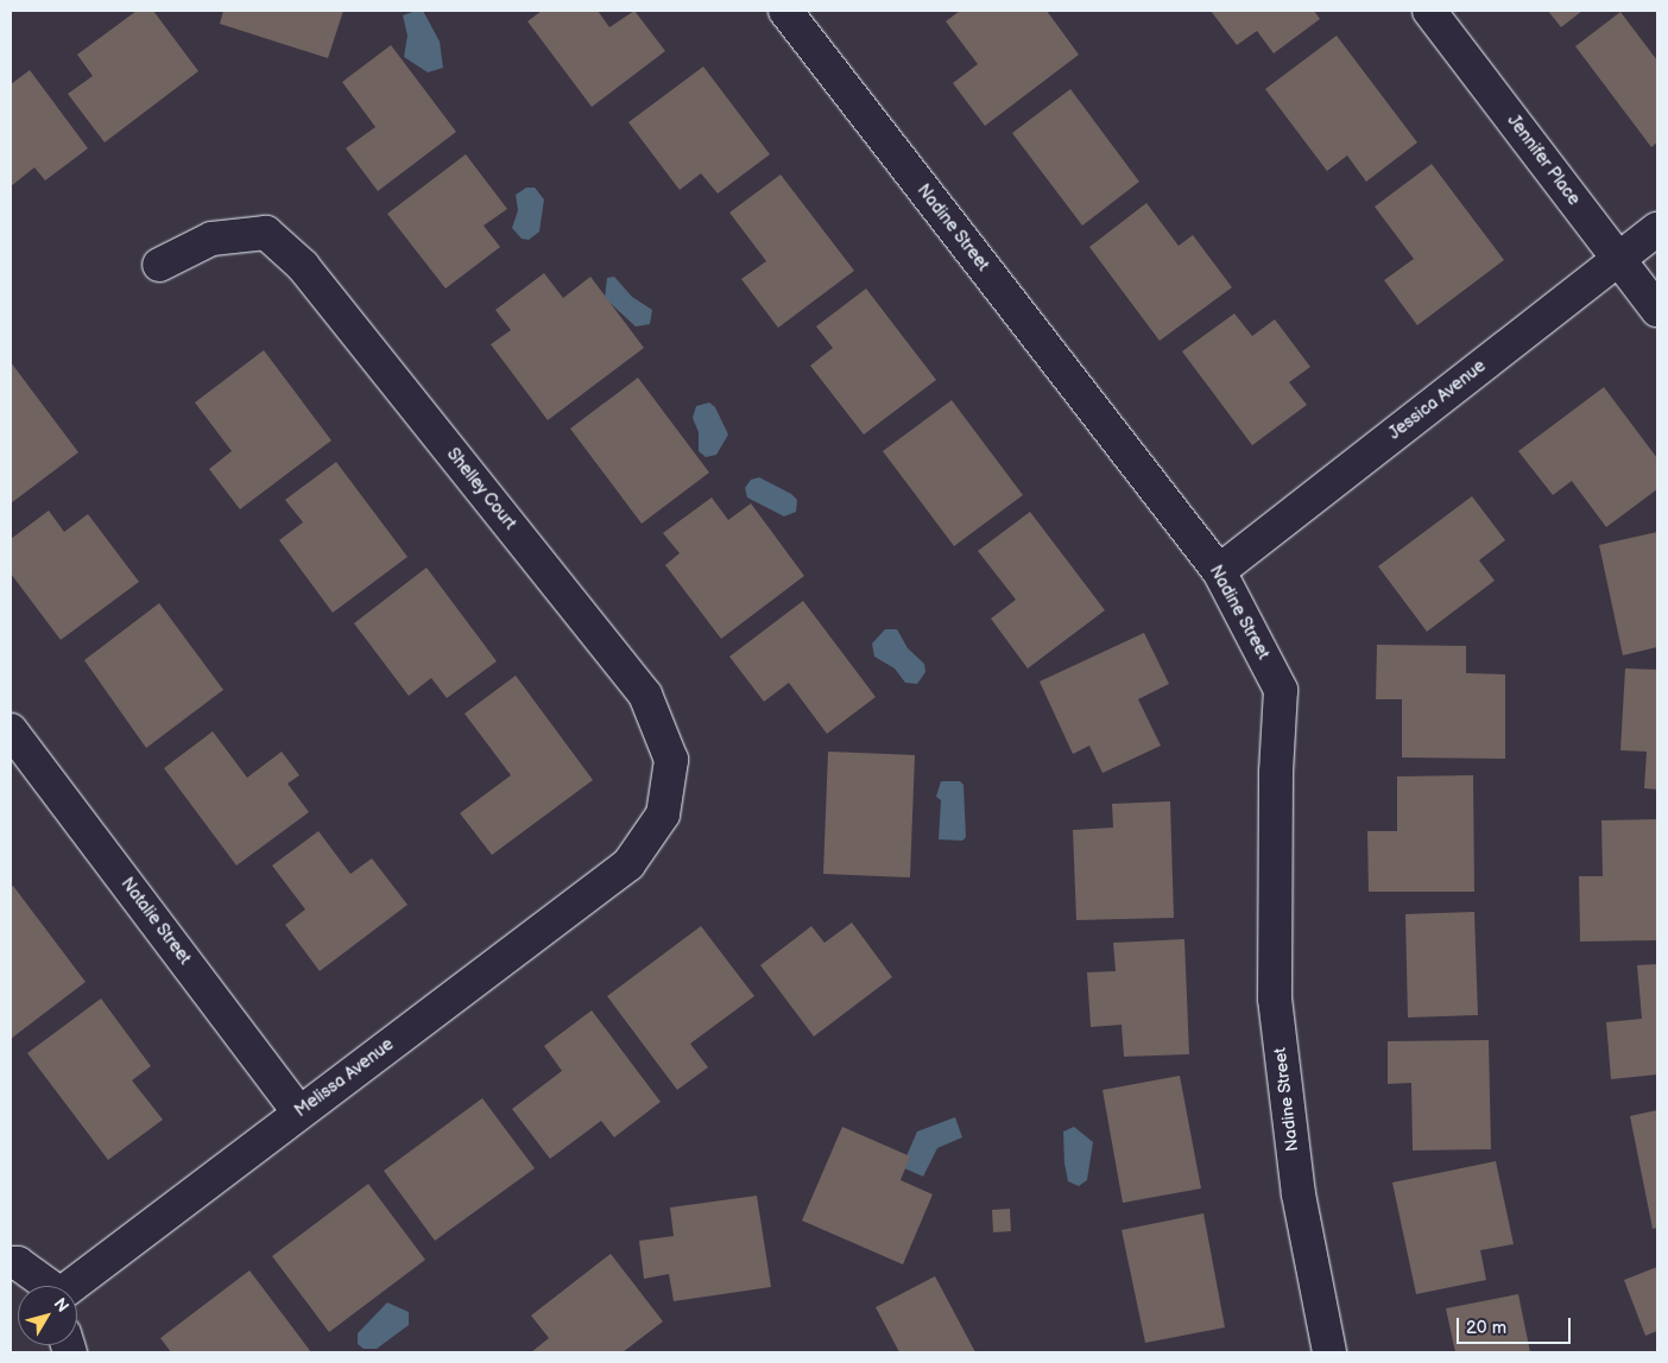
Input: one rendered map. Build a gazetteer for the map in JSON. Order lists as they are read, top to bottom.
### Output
{
  "streets": {
    "street": [
      "Jennifer Place",
      "Nadine Street",
      "Jessica Avenue",
      "Shelley Court",
      "Natalie Street",
      "Melissa Avenue"
    ]
  },
  "crossings": [
    ["Jennifer Place", "Jessica Avenue"],
    ["Nadine Street", "Jessica Avenue"],
    ["Shelley Court", "Melissa Avenue"],
    ["Natalie Street", "Melissa Avenue"]
  ],
  "scale_bar": "20 m",
  "north": "top right"
}
